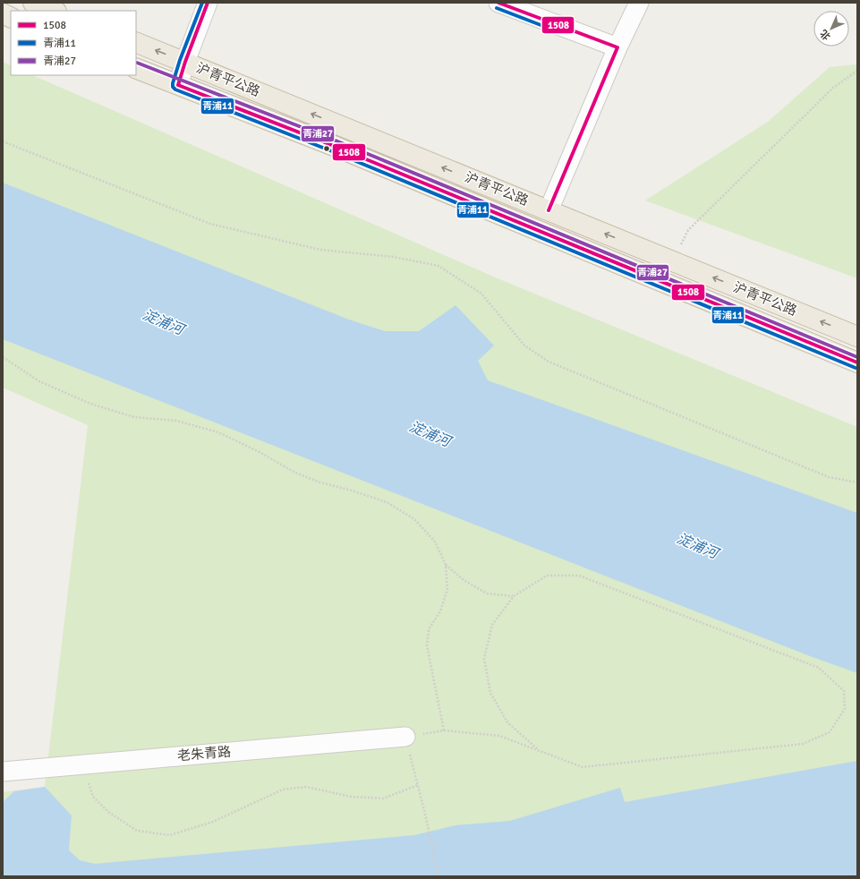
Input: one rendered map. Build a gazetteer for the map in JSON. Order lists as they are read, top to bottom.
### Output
{
  "streets": {
    "highway": ["沪青平公路"],
    "street": ["老朱青路"]
  },
  "water": ["淀浦河"],
  "lines": ["transit line 1508", "transit line 青浦11", "transit line 青浦27"],
  "legend": ["1508", "青浦11", "青浦27"],
  "north": "bottom left"
}
